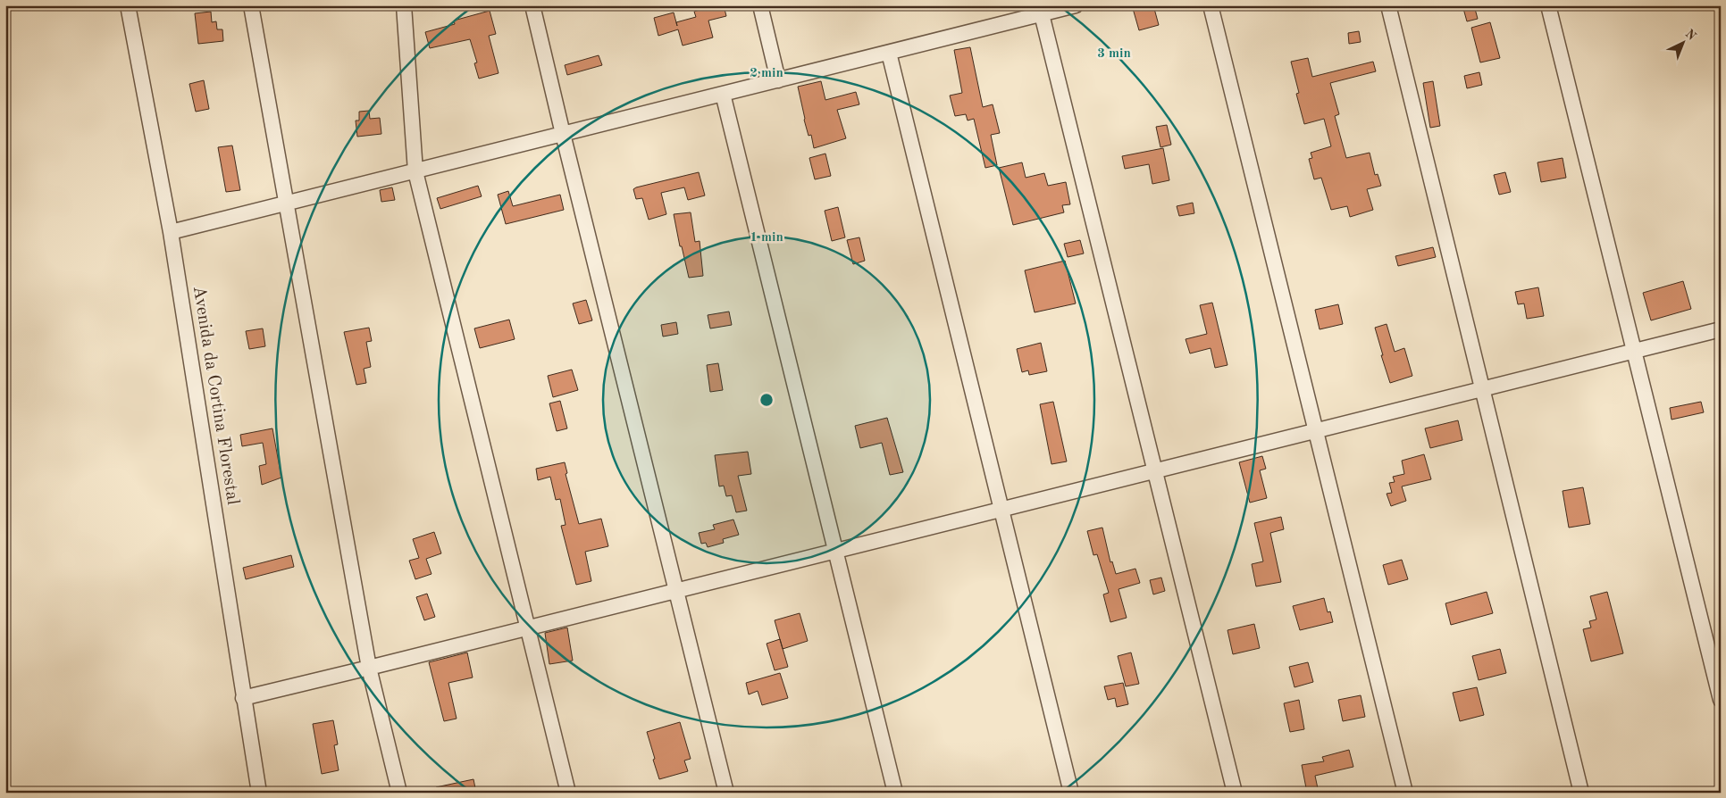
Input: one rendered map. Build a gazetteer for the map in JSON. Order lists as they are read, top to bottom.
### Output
{
  "streets": {
    "street": ["Avenida da Cortina Florestal"]
  },
  "north": "top right",
  "rings": ["3 min", "2 min", "1 min"]
}
